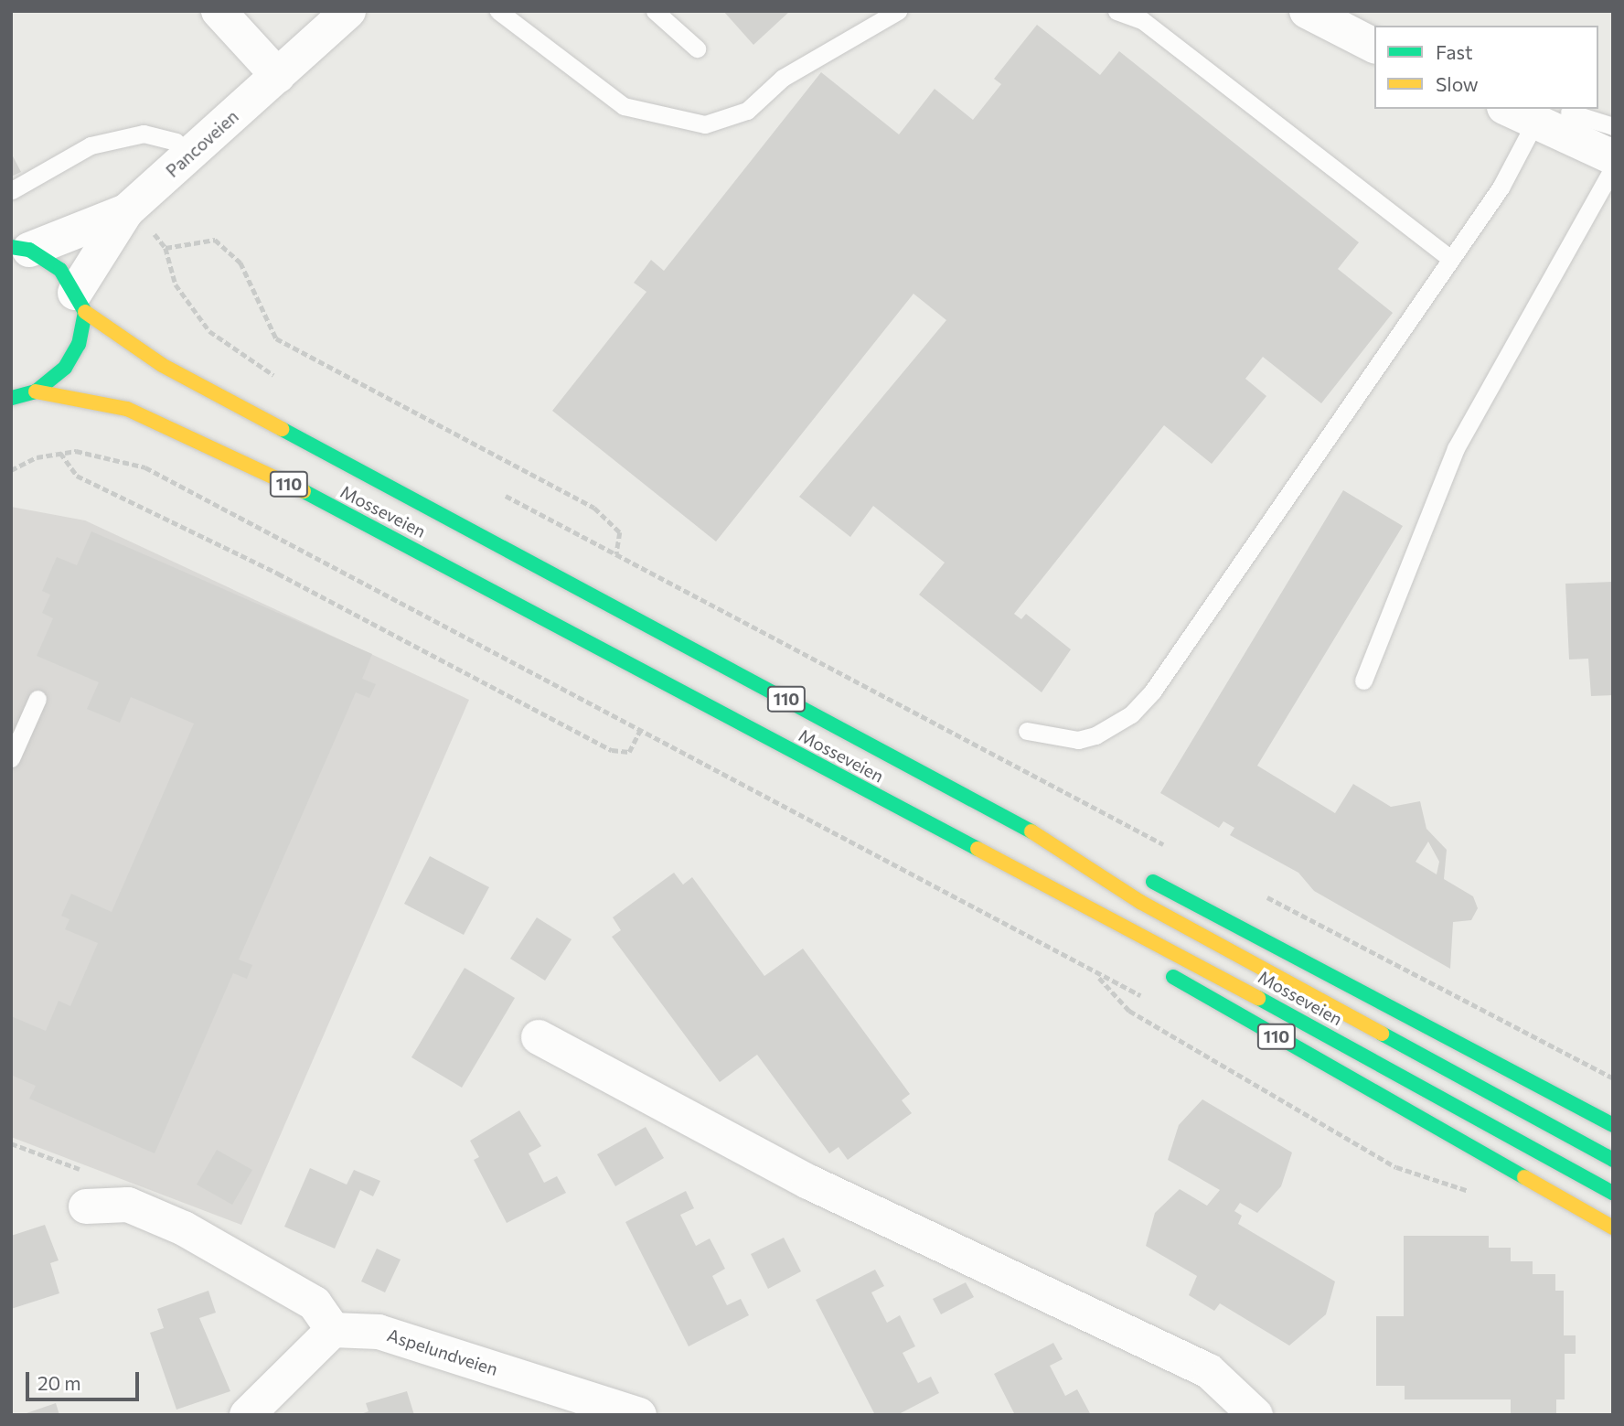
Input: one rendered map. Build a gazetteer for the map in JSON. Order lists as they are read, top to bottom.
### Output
{
  "streets": {
    "highway": ["110", "Mosseveien"],
    "street": ["Pancoveien", "Aspelundveien"]
  },
  "crossings": [
    ["110", "Mosseveien"]
  ],
  "legend": ["Fast", "Slow"],
  "scale_bar": "20 m"
}
